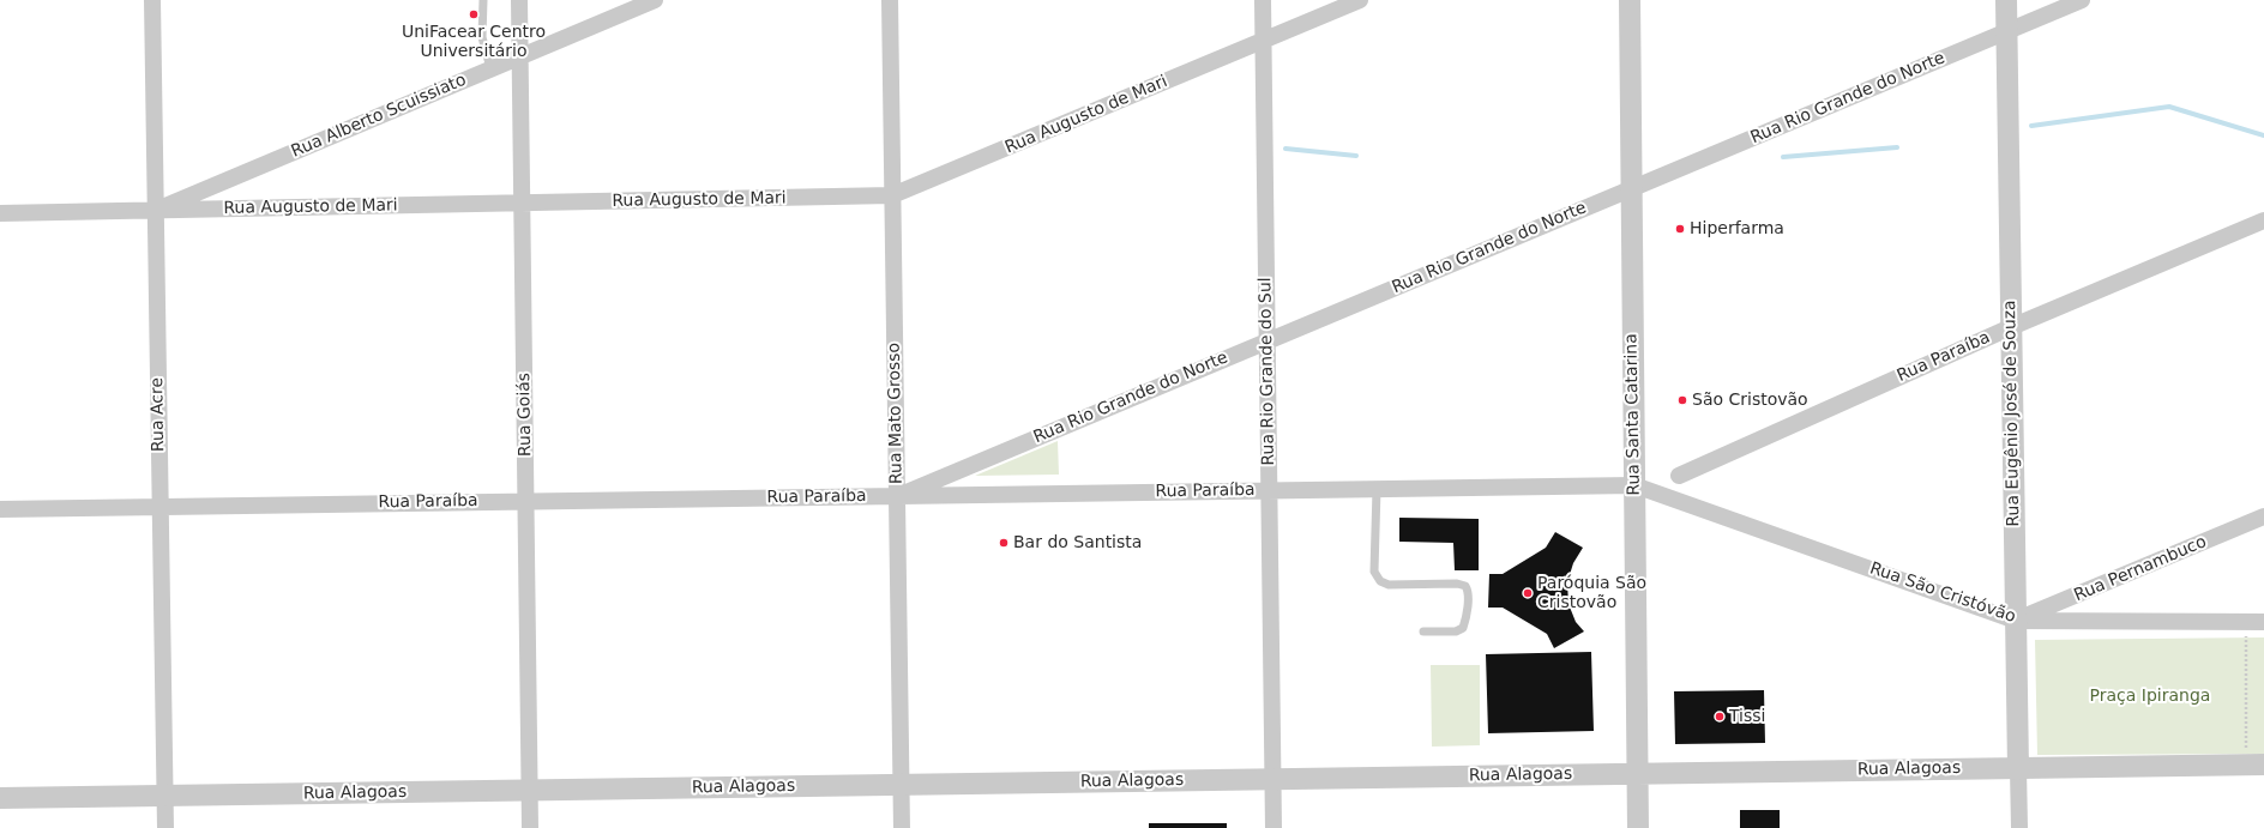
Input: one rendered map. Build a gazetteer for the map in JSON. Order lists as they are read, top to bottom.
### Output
{
  "streets": {
    "street": [
      "Rua Rio Grande do Norte",
      "Rua Augusto de Mari",
      "Rua Alberto Scuissiato",
      "Rua Paraíba",
      "Rua Rio Grande do Sul",
      "Rua Mato Grosso",
      "Rua Eugênio José de Souza",
      "Rua Acre",
      "Rua Goiás",
      "Rua Santa Catarina",
      "Rua Pernambuco",
      "Rua São Cristóvão",
      "Rua Alagoas"
    ]
  },
  "crossings": [
    ["Rua Rio Grande do Norte", "Rua Paraíba"],
    ["Rua Rio Grande do Norte", "Rua Rio Grande do Sul"],
    ["Rua Rio Grande do Norte", "Rua Mato Grosso"],
    ["Rua Rio Grande do Norte", "Rua Eugênio José de Souza"],
    ["Rua Rio Grande do Norte", "Rua Santa Catarina"],
    ["Rua Augusto de Mari", "Rua Alberto Scuissiato"],
    ["Rua Augusto de Mari", "Rua Rio Grande do Sul"],
    ["Rua Augusto de Mari", "Rua Mato Grosso"],
    ["Rua Augusto de Mari", "Rua Acre"],
    ["Rua Augusto de Mari", "Rua Goiás"],
    ["Rua Alberto Scuissiato", "Rua Acre"],
    ["Rua Alberto Scuissiato", "Rua Goiás"],
    ["Rua Paraíba", "Rua Rio Grande do Sul"],
    ["Rua Paraíba", "Rua Mato Grosso"],
    ["Rua Paraíba", "Rua Eugênio José de Souza"],
    ["Rua Paraíba", "Rua Acre"],
    ["Rua Paraíba", "Rua Goiás"],
    ["Rua Paraíba", "Rua Santa Catarina"],
    ["Rua Paraíba", "Rua São Cristóvão"],
    ["Rua Rio Grande do Sul", "Rua Alagoas"],
    ["Rua Mato Grosso", "Rua Alagoas"],
    ["Rua Eugênio José de Souza", "Rua Pernambuco"],
    ["Rua Eugênio José de Souza", "Rua São Cristóvão"],
    ["Rua Eugênio José de Souza", "Rua Alagoas"],
    ["Rua Acre", "Rua Alagoas"],
    ["Rua Goiás", "Rua Alagoas"],
    ["Rua Santa Catarina", "Rua São Cristóvão"],
    ["Rua Santa Catarina", "Rua Alagoas"],
    ["Rua Pernambuco", "Rua São Cristóvão"]
  ],
  "parks": ["Praça Ipiranga"],
  "places": [
    "UniFacear Centro Universitário",
    "Hiperfarma",
    "São Cristovão",
    "Bar do Santista",
    "Paróquia São Cristovão",
    "Tissi"
  ]
}
